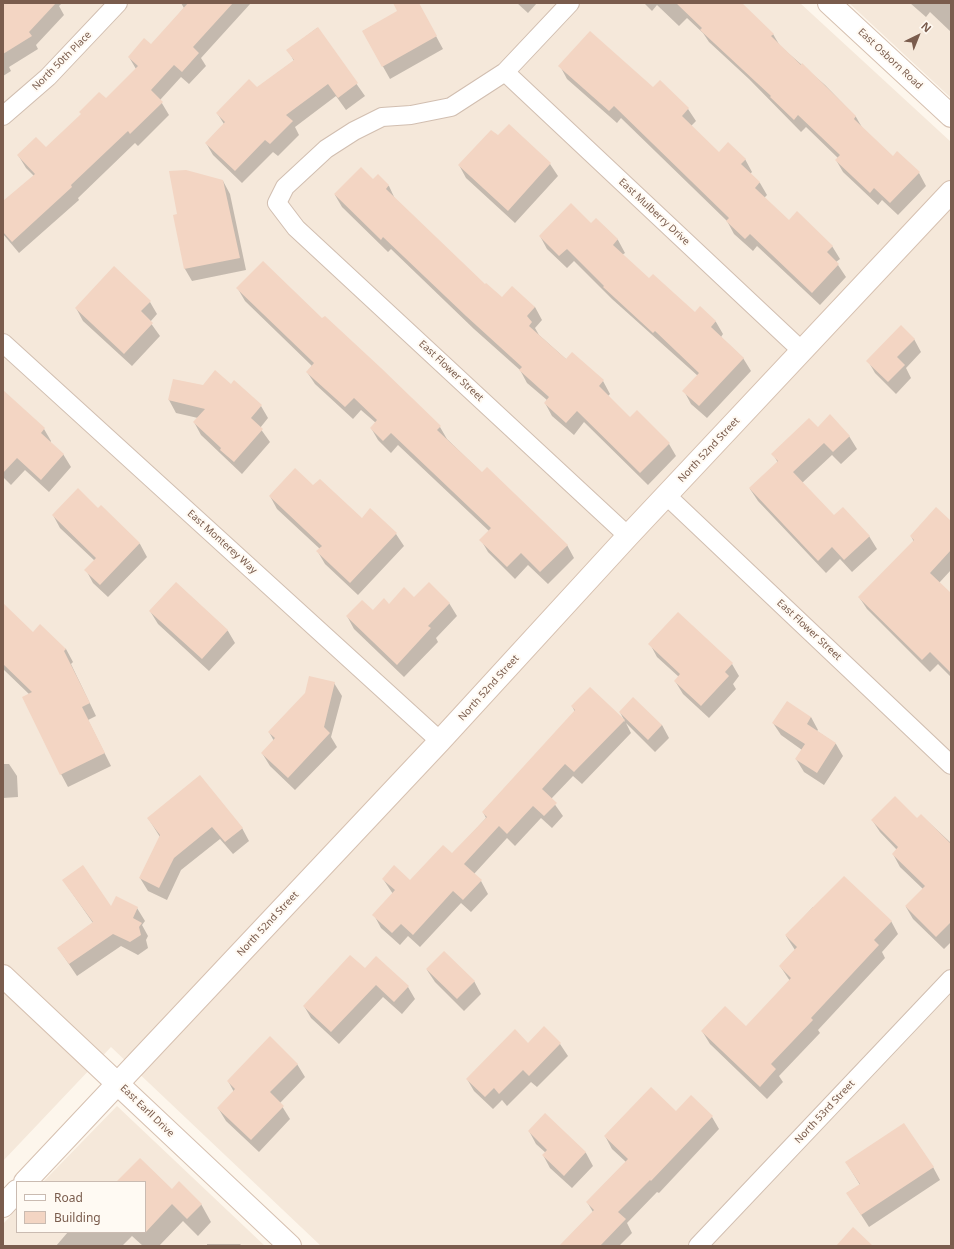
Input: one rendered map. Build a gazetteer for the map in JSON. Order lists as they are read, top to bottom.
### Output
{
  "streets": {
    "street": [
      "East Osborn Road",
      "North 50th Place",
      "East Mulberry Drive",
      "East Flower Street",
      "North 52nd Street",
      "East Monterey Way",
      "East Earll Drive",
      "North 53rd Street"
    ]
  },
  "crossings": [
    ["East Mulberry Drive", "East Flower Street"],
    ["East Mulberry Drive", "North 52nd Street"],
    ["East Flower Street", "North 52nd Street"],
    ["North 52nd Street", "East Monterey Way"],
    ["North 52nd Street", "East Earll Drive"]
  ],
  "legend": ["Road", "Building"],
  "north": "top right"
}
